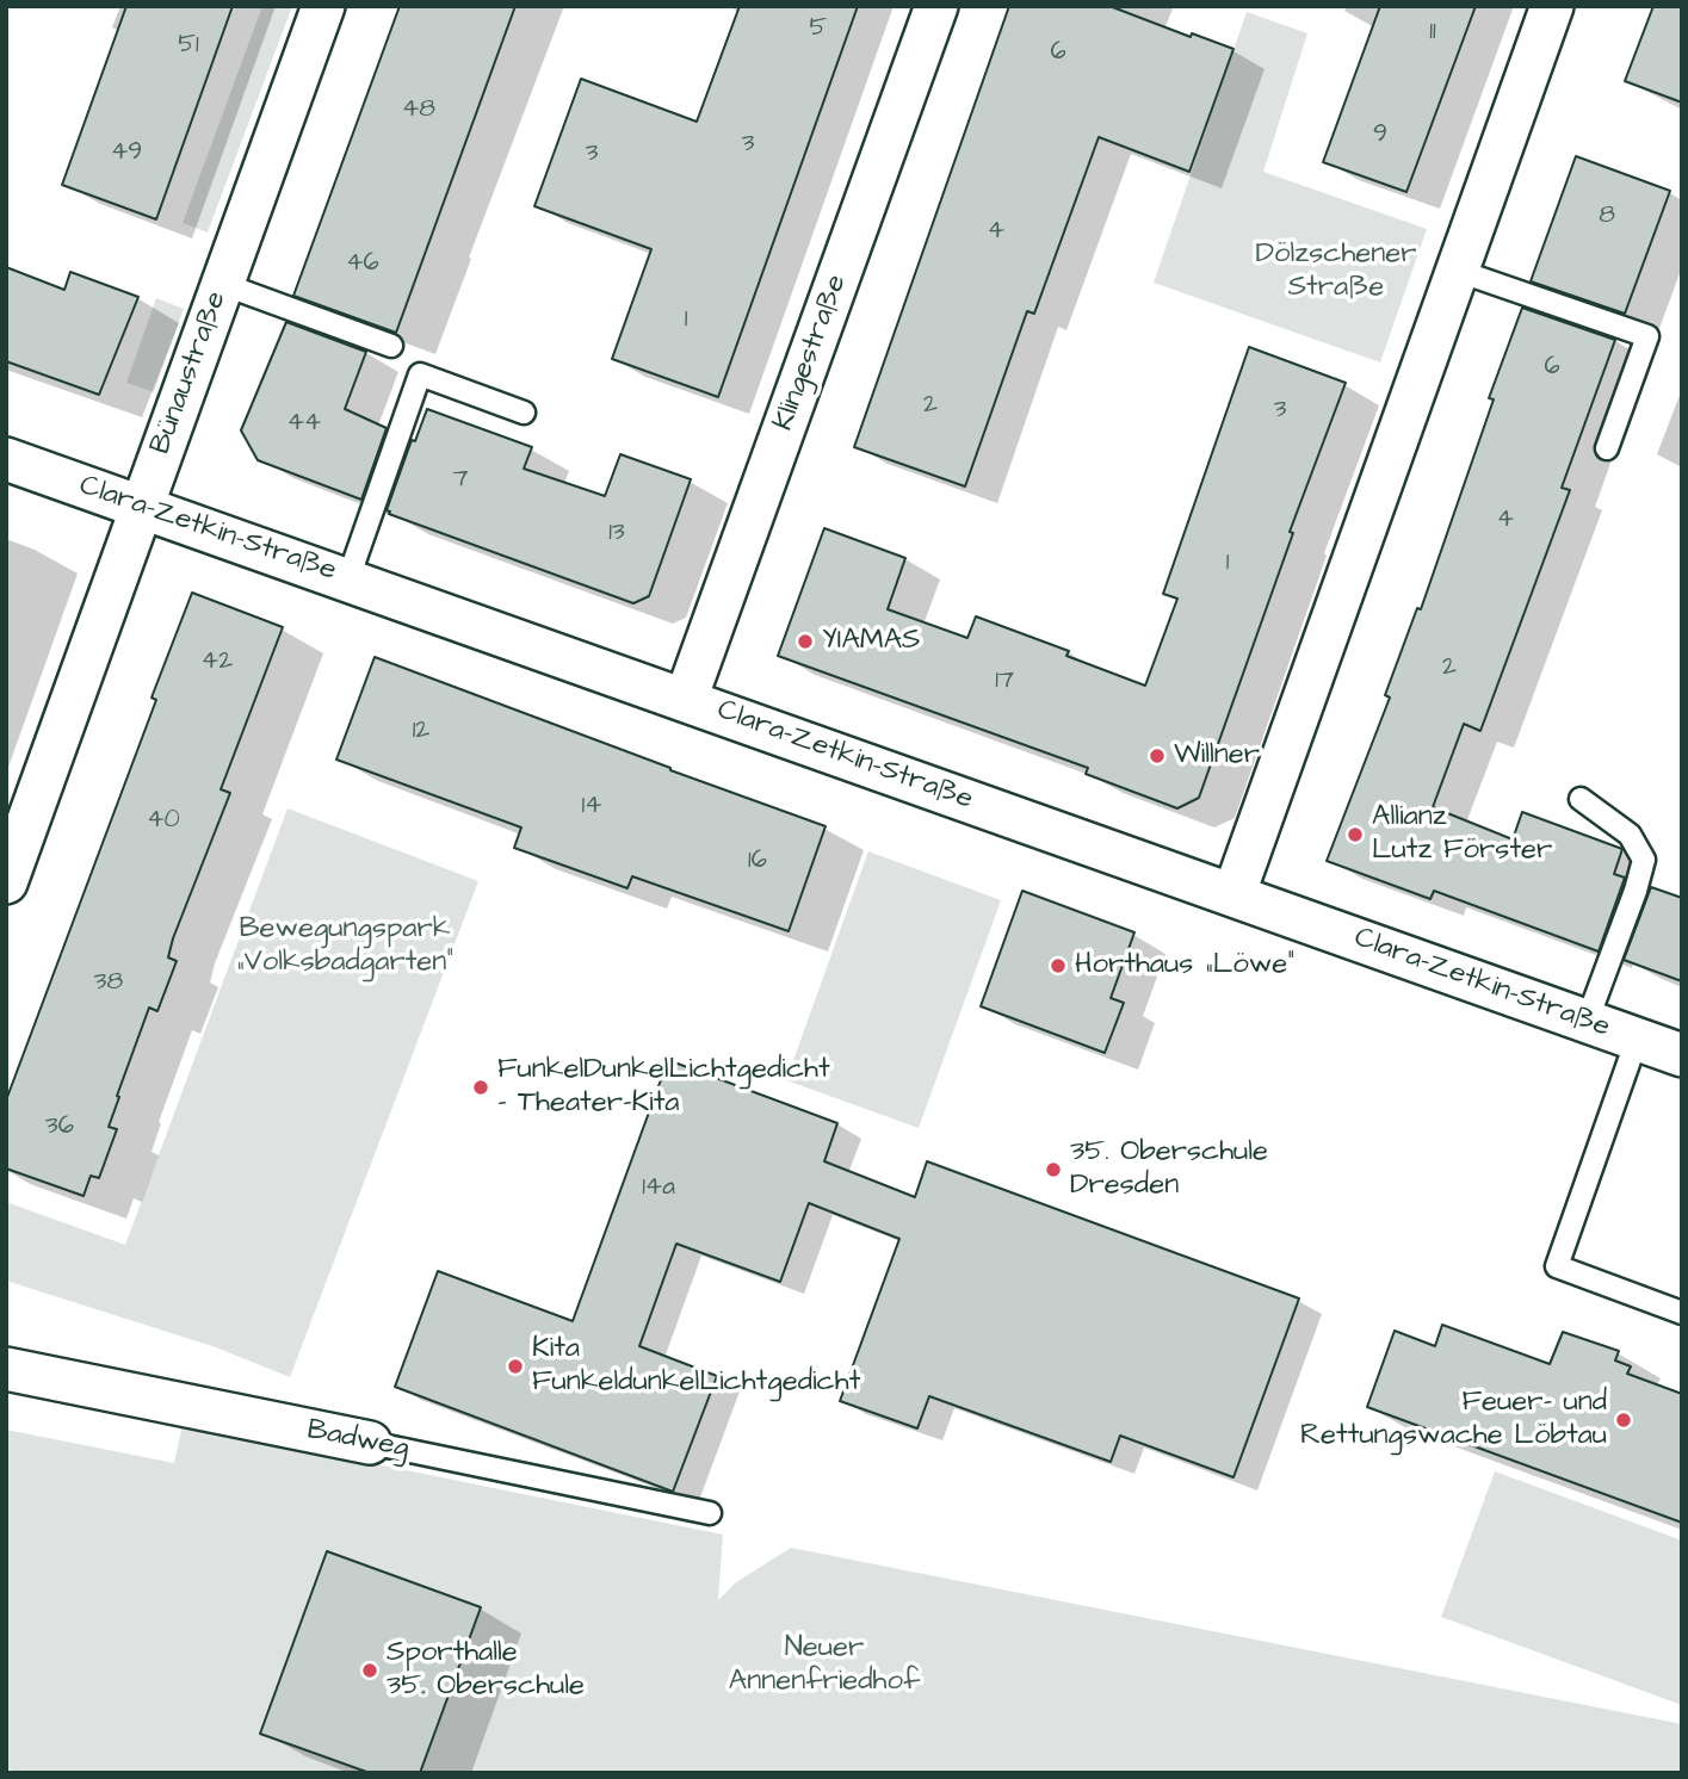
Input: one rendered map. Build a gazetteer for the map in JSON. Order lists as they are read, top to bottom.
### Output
{
  "streets": {
    "street": [
      "Klingestraße",
      "Bünaustraße",
      "Clara-Zetkin-Straße",
      "Badweg"
    ]
  },
  "crossings": [
    ["Klingestraße", "Clara-Zetkin-Straße"],
    ["Bünaustraße", "Clara-Zetkin-Straße"]
  ],
  "parks": ["Dölzschener Straße", "Bewegungspark „Volksbadgarten“", "Neuer Annenfriedhof"],
  "places": [
    "YIAMAS",
    "Willner",
    "Allianz Lutz Förster",
    "Horthaus „Löwe“",
    "FunkelDunkelLichtgedicht - Theater-Kita",
    "35. Oberschule Dresden",
    "Kita FunkeldunkelLichtgedicht",
    "Feuer- und Rettungswache Löbtau",
    "Sporthalle 35. Oberschule"
  ],
  "house_numbers": [
    "5",
    "11",
    "51",
    "6",
    "48",
    "9",
    "3",
    "49",
    "3",
    "8",
    "4",
    "46",
    "1",
    "6",
    "2",
    "3",
    "44",
    "7",
    "4",
    "13",
    "1",
    "42",
    "2",
    "17",
    "12",
    "14",
    "40",
    "16",
    "38",
    "36",
    "14a"
  ]
}
